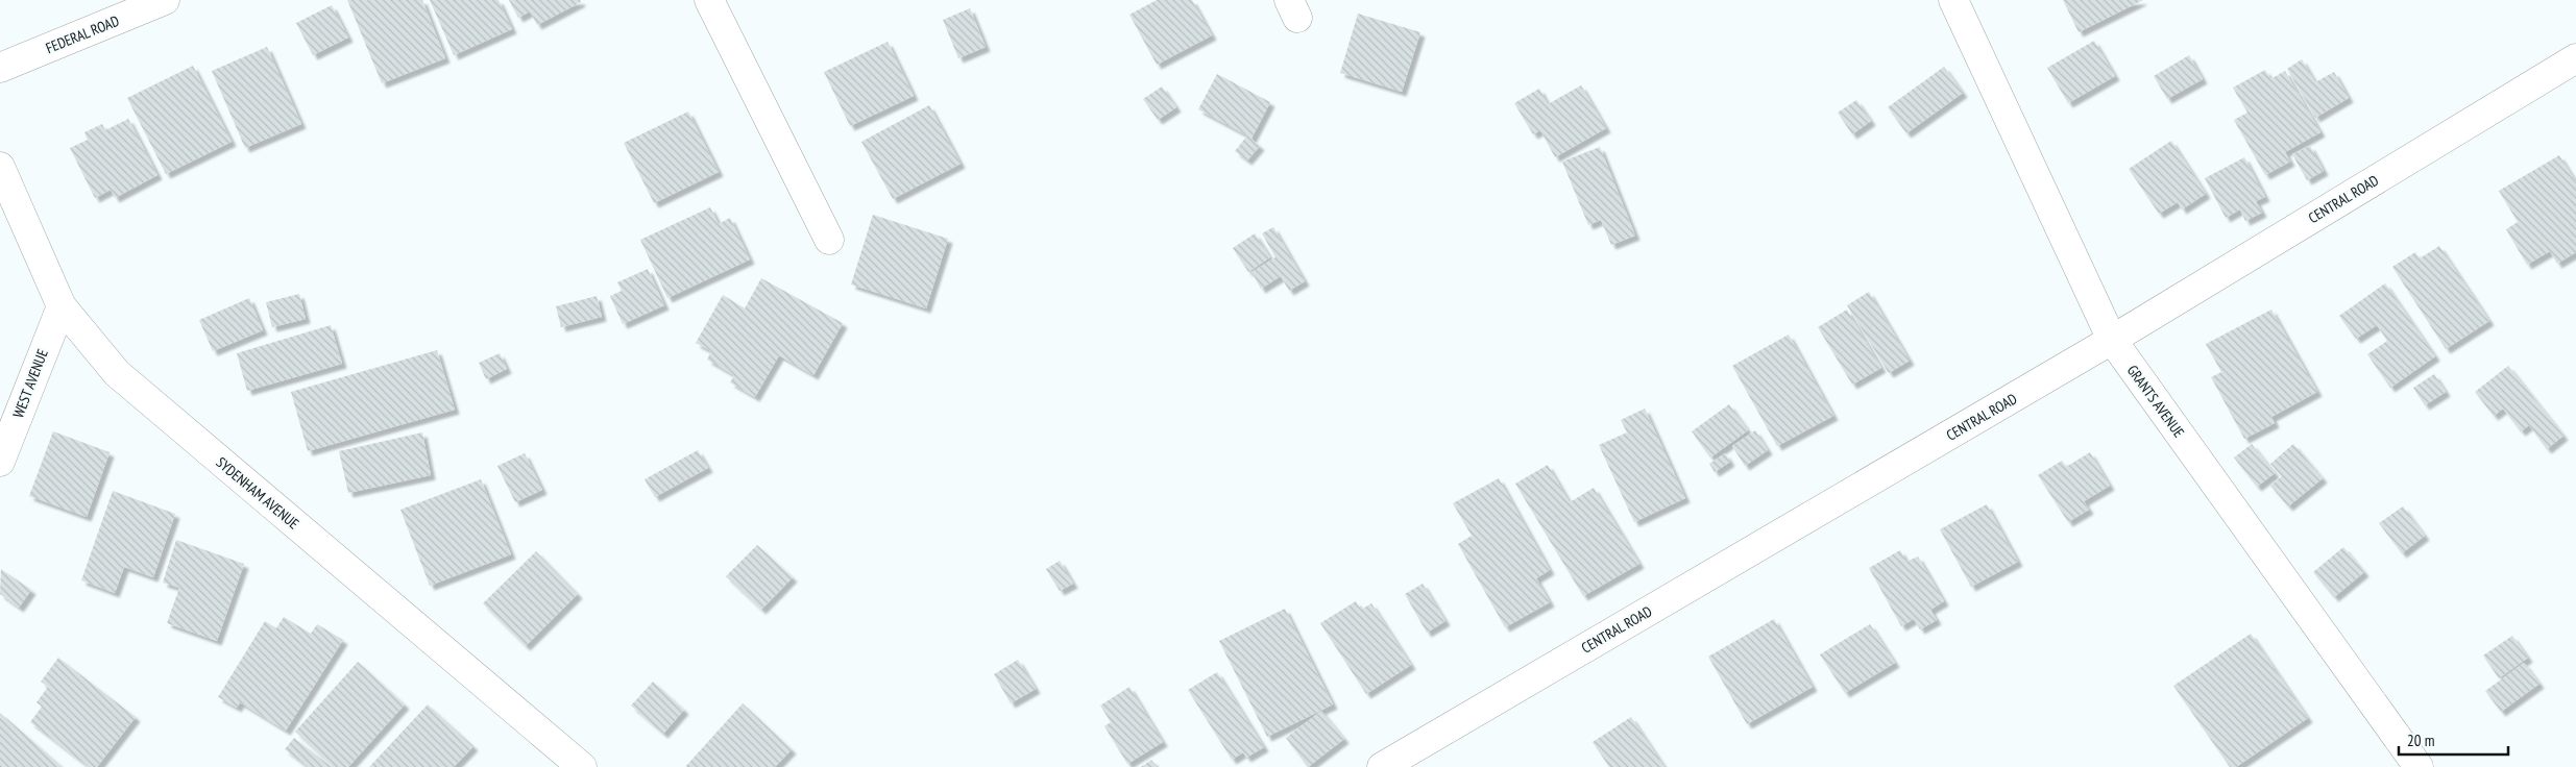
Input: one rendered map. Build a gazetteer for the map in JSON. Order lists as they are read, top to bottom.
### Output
{
  "streets": {
    "street": [
      "FEDERAL ROAD",
      "CENTRAL ROAD",
      "WEST AVENUE",
      "GRANTS AVENUE",
      "SYDENHAM AVENUE"
    ]
  },
  "crossings": [
    ["CENTRAL ROAD", "GRANTS AVENUE"],
    ["WEST AVENUE", "SYDENHAM AVENUE"]
  ],
  "scale_bar": "20 m"
}
